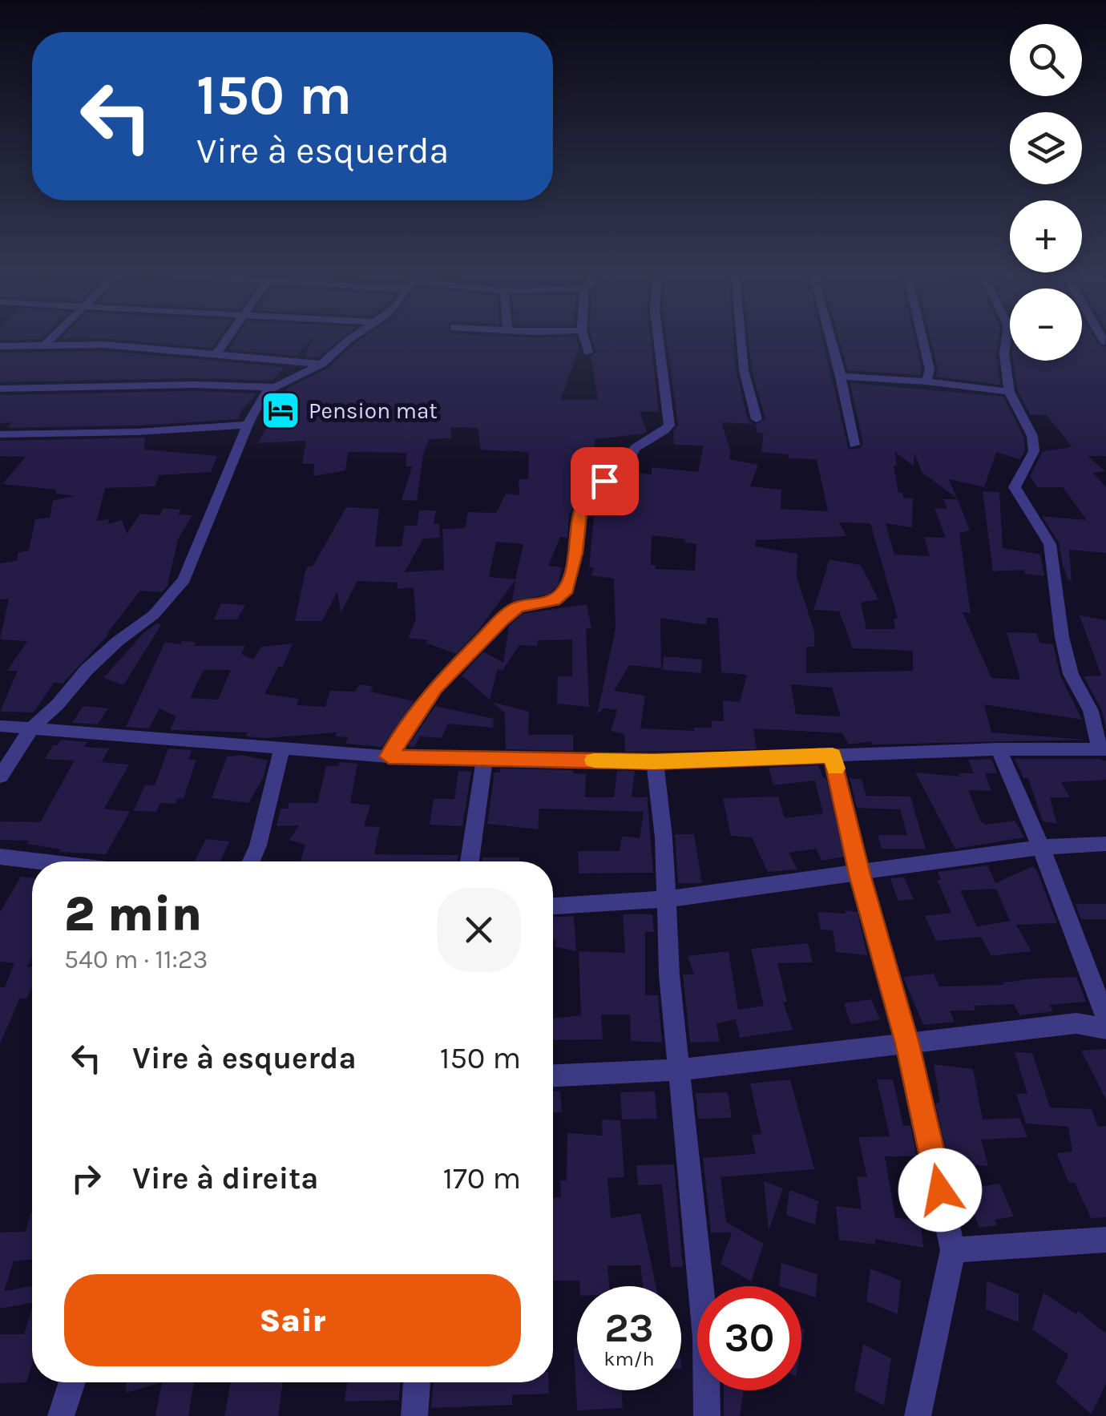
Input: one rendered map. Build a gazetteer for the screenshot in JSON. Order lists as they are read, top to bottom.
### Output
{
  "places": {
    "hotel": ["Pension mat"]
  },
  "page": {
    "map_buttons": ["+", "−"],
    "turn": ["150 m", "Vire à esquerda"],
    "heading": ["2 min", "540 m · 11:23"],
    "list": [
      {
        "name": "Vire à esquerda",
        "value": "150 m"
      },
      {
        "name": "Vire à direita",
        "value": "170 m"
      }
    ],
    "buttons": "Sair",
    "speed": "23 km/h",
    "limit": "30"
  }
}
